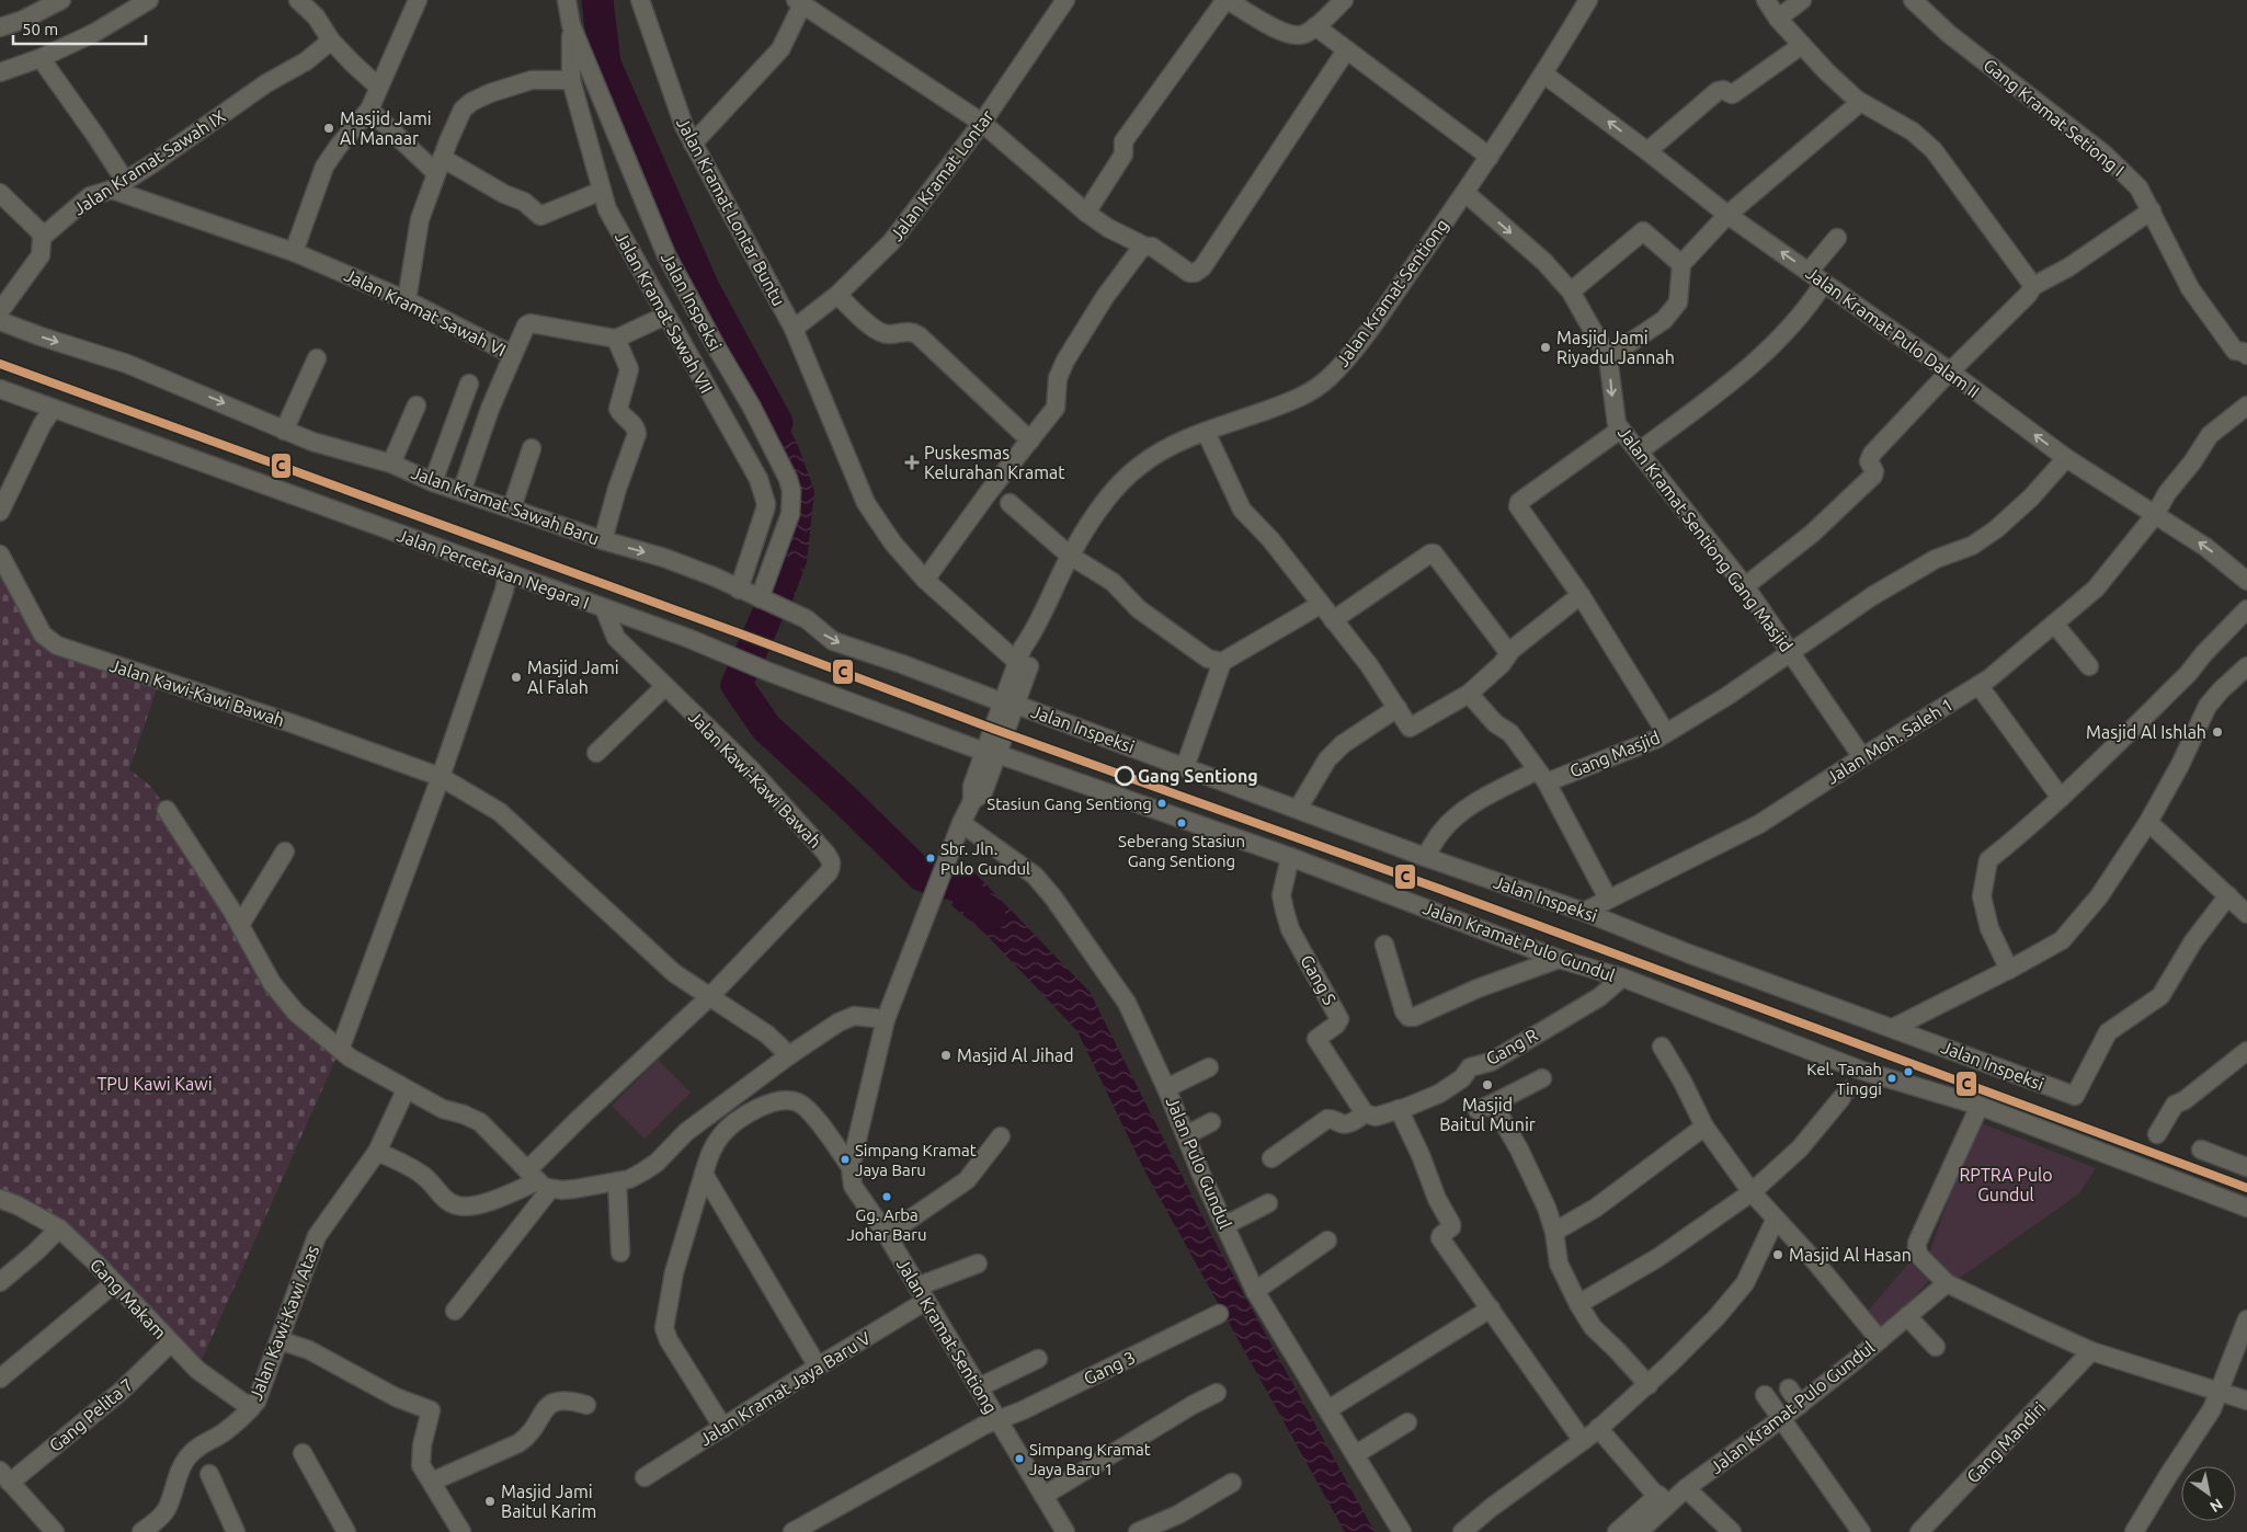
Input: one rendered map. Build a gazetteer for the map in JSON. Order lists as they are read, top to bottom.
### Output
{
  "streets": {
    "street": [
      "Gang Kramat Setiong I",
      "Jalan Kramat Sawah IX",
      "Jalan Kramat Lontar",
      "Jalan Kramat Lontar Buntu",
      "Jalan Kramat Sentiong",
      "Jalan Inspeksi",
      "Jalan Kramat Sawah VI",
      "Jalan Kramat Sawah VII",
      "Jalan Kramat Pulo Dalam II",
      "Jalan Kramat Sawah Baru",
      "Jalan Kramat Sentiong Gang Masjid",
      "Jalan Percetakan Negara I",
      "Jalan Kawi-Kawi Bawah",
      "Jalan Moh. Saleh 1",
      "Gang Masjid",
      "Jalan Kramat Pulo Gundul",
      "Gang S",
      "Gang R",
      "Jalan Pulo Gundul",
      "Gang Makam",
      "Jalan Kawi-Kawi Atas",
      "Gang 3",
      "Jalan Kramat Jaya Baru V",
      "Gang Pelita 7",
      "Gang Mandiri"
    ]
  },
  "crossings": [
    ["Jalan Kramat Sawah IX", "Jalan Kramat Sawah VI"],
    ["Jalan Kramat Lontar", "Jalan Kramat Lontar Buntu"],
    ["Jalan Kramat Lontar Buntu", "Jalan Kramat Sentiong"],
    ["Jalan Kramat Sentiong", "Jalan Inspeksi"],
    ["Jalan Kramat Sentiong", "Jalan Kramat Pulo Dalam II"],
    ["Jalan Kramat Sentiong", "Jalan Kramat Sawah Baru"],
    ["Jalan Kramat Sentiong", "Jalan Kramat Sentiong Gang Masjid"],
    ["Jalan Kramat Sentiong", "Jalan Percetakan Negara I"],
    ["Jalan Kramat Sentiong", "Jalan Kramat Pulo Gundul"],
    ["Jalan Kramat Sentiong", "Jalan Pulo Gundul"],
    ["Jalan Kramat Sentiong", "Gang 3"],
    ["Jalan Kramat Sentiong", "Jalan Kramat Jaya Baru V"],
    ["Jalan Inspeksi", "Jalan Kramat Sawah VII"],
    ["Jalan Inspeksi", "Jalan Kramat Sawah Baru"],
    ["Jalan Inspeksi", "Jalan Moh. Saleh 1"],
    ["Jalan Kramat Sawah VII", "Jalan Kramat Sawah Baru"],
    ["Jalan Kramat Pulo Dalam II", "Jalan Moh. Saleh 1"],
    ["Jalan Kramat Pulo Dalam II", "Gang Masjid"],
    ["Jalan Kramat Sentiong Gang Masjid", "Jalan Moh. Saleh 1"],
    ["Jalan Kramat Sentiong Gang Masjid", "Gang Masjid"],
    ["Jalan Percetakan Negara I", "Jalan Kawi-Kawi Bawah"],
    ["Jalan Percetakan Negara I", "Jalan Kramat Pulo Gundul"],
    ["Jalan Moh. Saleh 1", "Gang Masjid"],
    ["Jalan Kramat Pulo Gundul", "Gang S"],
    ["Jalan Kramat Pulo Gundul", "Gang R"],
    ["Gang Makam", "Jalan Kawi-Kawi Atas"],
    ["Gang Makam", "Gang Pelita 7"]
  ],
  "one_way": ["Jalan Kramat Pulo Dalam II", "Jalan Kramat Sawah Baru"],
  "parks": ["TPU Kawi Kawi", "RPTRA Pulo Gundul"],
  "places": {
    "other": [
      "Masjid Jami Al Manaar",
      "Masjid Jami Riyadul Jannah",
      "Masjid Jami Al Falah",
      "Masjid Al Ishlah",
      "Gang Sentiong",
      "Stasiun Gang Sentiong",
      "Seberang Stasiun Gang Sentiong",
      "Sbr. Jln. Pulo Gundul",
      "Masjid Al Jihad",
      "Kel. Tanah Tinggi",
      "Masjid Baitul Munir",
      "Simpang Kramat Jaya Baru",
      "Gg. Arba Johar Baru",
      "Masjid Al Hasan",
      "Simpang Kramat Jaya Baru 1",
      "Masjid Jami Baitul Karim"
    ],
    "health": ["Puskesmas Kelurahan Kramat"]
  },
  "lines": ["transit line C"],
  "scale_bar": "50 m",
  "north": "bottom right"
}
